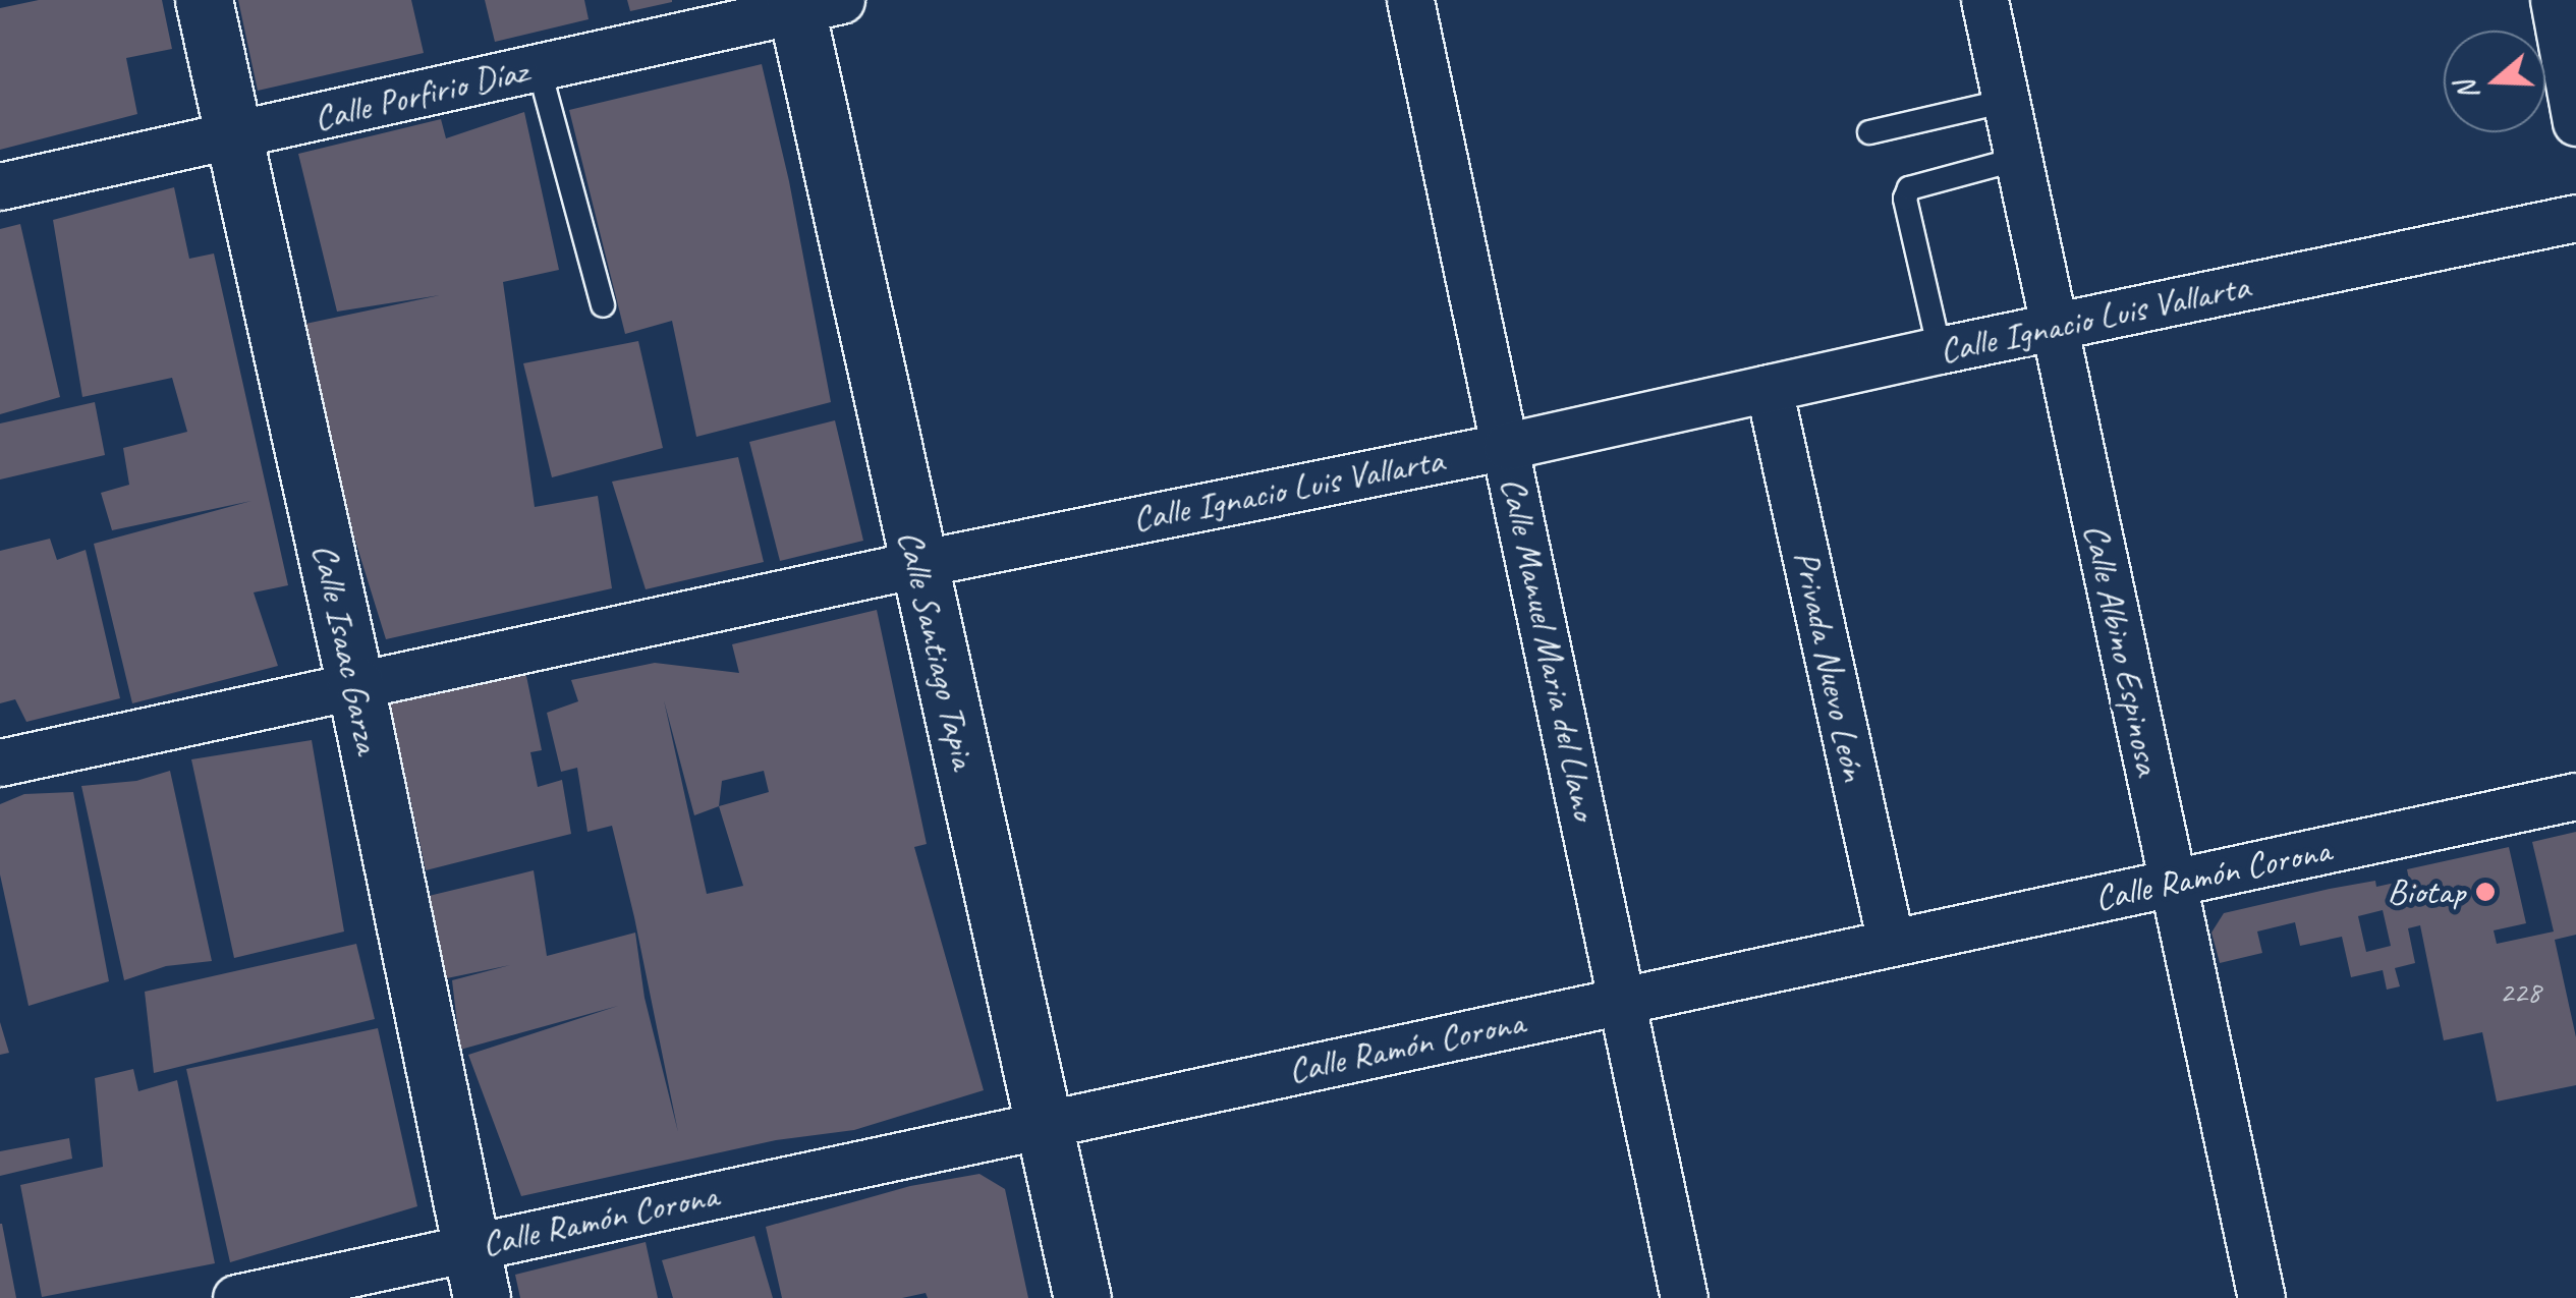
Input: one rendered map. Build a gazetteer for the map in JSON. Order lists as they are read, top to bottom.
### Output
{
  "streets": {
    "street": [
      "Calle Porfirio Díaz",
      "Calle Ignacio Luis Vallarta",
      "Calle Isaac Garza",
      "Calle Manuel Maria del Llano",
      "Calle Santiago Tapia",
      "Calle Albino Espinosa",
      "Privada Nuevo León",
      "Calle Ramón Corona"
    ]
  },
  "crossings": [
    ["Calle Porfirio Díaz", "Calle Isaac Garza"],
    ["Calle Porfirio Díaz", "Calle Santiago Tapia"],
    ["Calle Ignacio Luis Vallarta", "Calle Isaac Garza"],
    ["Calle Ignacio Luis Vallarta", "Calle Manuel Maria del Llano"],
    ["Calle Ignacio Luis Vallarta", "Calle Santiago Tapia"],
    ["Calle Ignacio Luis Vallarta", "Calle Albino Espinosa"],
    ["Calle Ignacio Luis Vallarta", "Privada Nuevo León"],
    ["Calle Isaac Garza", "Calle Ramón Corona"],
    ["Calle Manuel Maria del Llano", "Calle Ramón Corona"],
    ["Calle Santiago Tapia", "Calle Ramón Corona"],
    ["Calle Albino Espinosa", "Calle Ramón Corona"],
    ["Privada Nuevo León", "Calle Ramón Corona"]
  ],
  "places": ["Biotap"],
  "house_numbers": ["228"],
  "north": "left"
}
